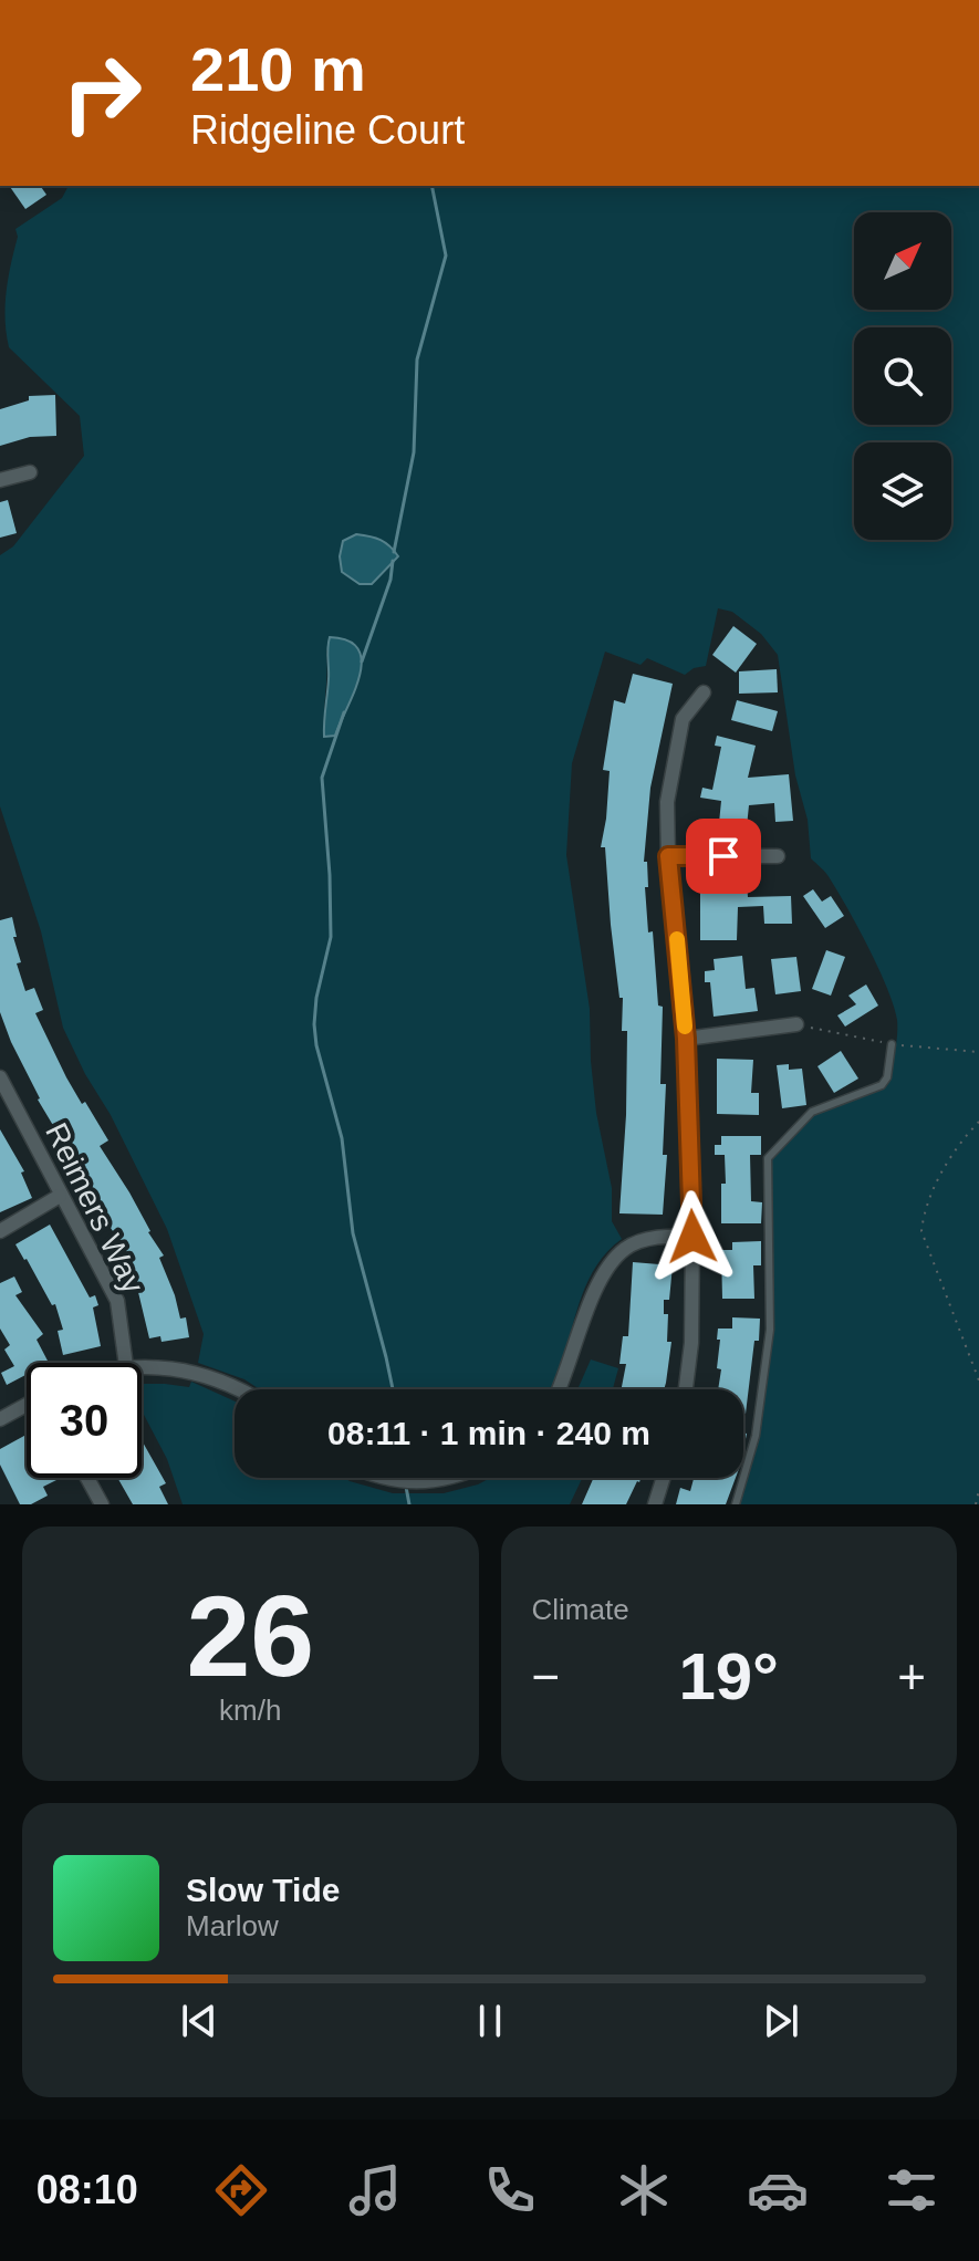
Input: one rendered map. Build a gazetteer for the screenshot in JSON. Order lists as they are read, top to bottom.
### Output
{
  "streets": {
    "street": ["Reimers Way"]
  },
  "north": "top right",
  "page": {
    "turn": ["210 m", "Ridgeline Court"],
    "limit": "30",
    "trip": "08:11 · 1 min · 240 m",
    "tile": [
      ["26", "km/h"],
      "Climate"
    ],
    "heat": ["−", "19°", "+"],
    "song": ["Slow Tide", "Marlow"],
    "tabs": "08:10"
  }
}
